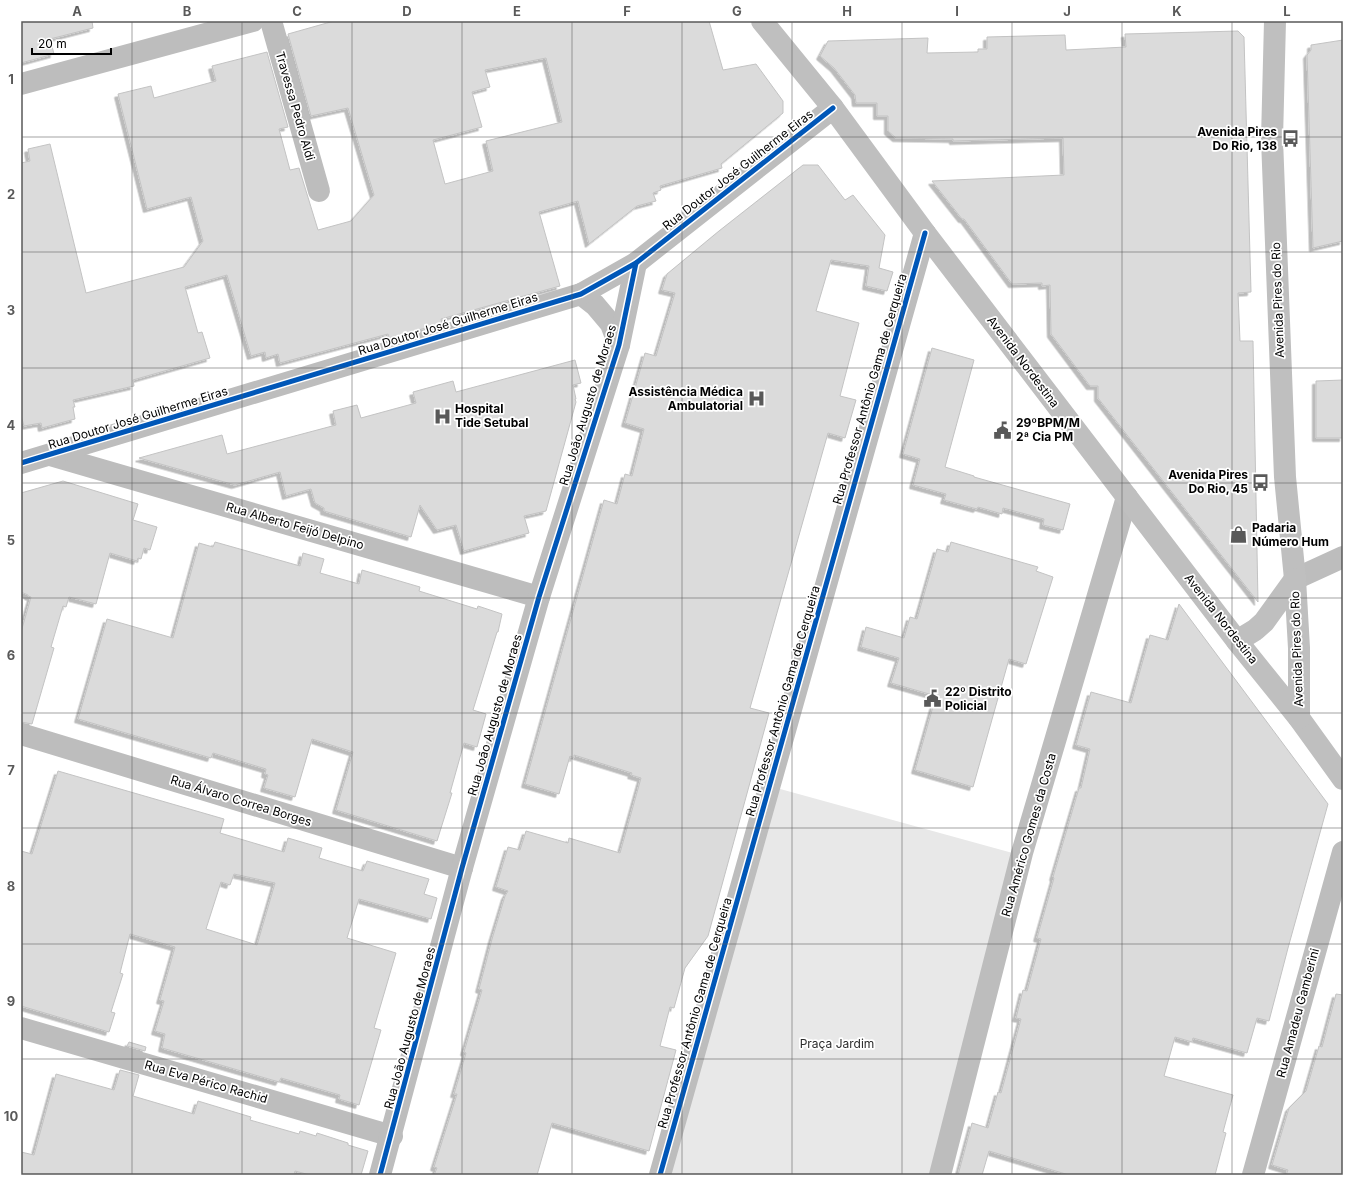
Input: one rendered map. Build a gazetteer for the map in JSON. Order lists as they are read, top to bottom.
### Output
{
  "streets": {
    "main road": ["Avenida Pires do Rio", "Avenida Nordestina"],
    "street": [
      "Travessa Pedro Aldi",
      "Rua Doutor José Guilherme Eiras",
      "Rua Professor Antônio Gama de Cerqueira",
      "Rua João Augusto de Moraes",
      "Rua Alberto Feijó Delpino",
      "Rua Álvaro Correa Borges",
      "Rua Américo Gomes da Costa",
      "Rua Amadeu Gamberini",
      "Rua Eva Périco Rachid"
    ]
  },
  "crossings": [
    ["Rua Doutor José Guilherme Eiras", "Avenida Nordestina"],
    ["Rua Doutor José Guilherme Eiras", "Rua João Augusto de Moraes"],
    ["Rua Doutor José Guilherme Eiras", "Rua Alberto Feijó Delpino"],
    ["Avenida Pires do Rio", "Avenida Nordestina"],
    ["Avenida Nordestina", "Rua Professor Antônio Gama de Cerqueira"],
    ["Avenida Nordestina", "Rua Américo Gomes da Costa"],
    ["Rua João Augusto de Moraes", "Rua Alberto Feijó Delpino"],
    ["Rua João Augusto de Moraes", "Rua Álvaro Correa Borges"],
    ["Rua João Augusto de Moraes", "Rua Eva Périco Rachid"]
  ],
  "parks": ["Praça Jardim"],
  "places": {
    "bus stop": ["Avenida Pires Do Rio, 138", "Avenida Pires Do Rio, 45"],
    "hospital": ["Assistência Médica Ambulatorial", "Hospital Tide Setubal"],
    "public building": ["29ºBPM/M 2ª Cia PM", "22º Distrito Policial"],
    "shop": ["Padaria Número Hum"]
  },
  "scale_bar": "20 m",
  "grid": {
    "columns": [
      "A",
      "B",
      "C",
      "D",
      "E",
      "F",
      "G",
      "H",
      "I",
      "J",
      "K",
      "L"
    ],
    "rows": [
      "1",
      "2",
      "3",
      "4",
      "5",
      "6",
      "7",
      "8",
      "9",
      "10"
    ]
  }
}
